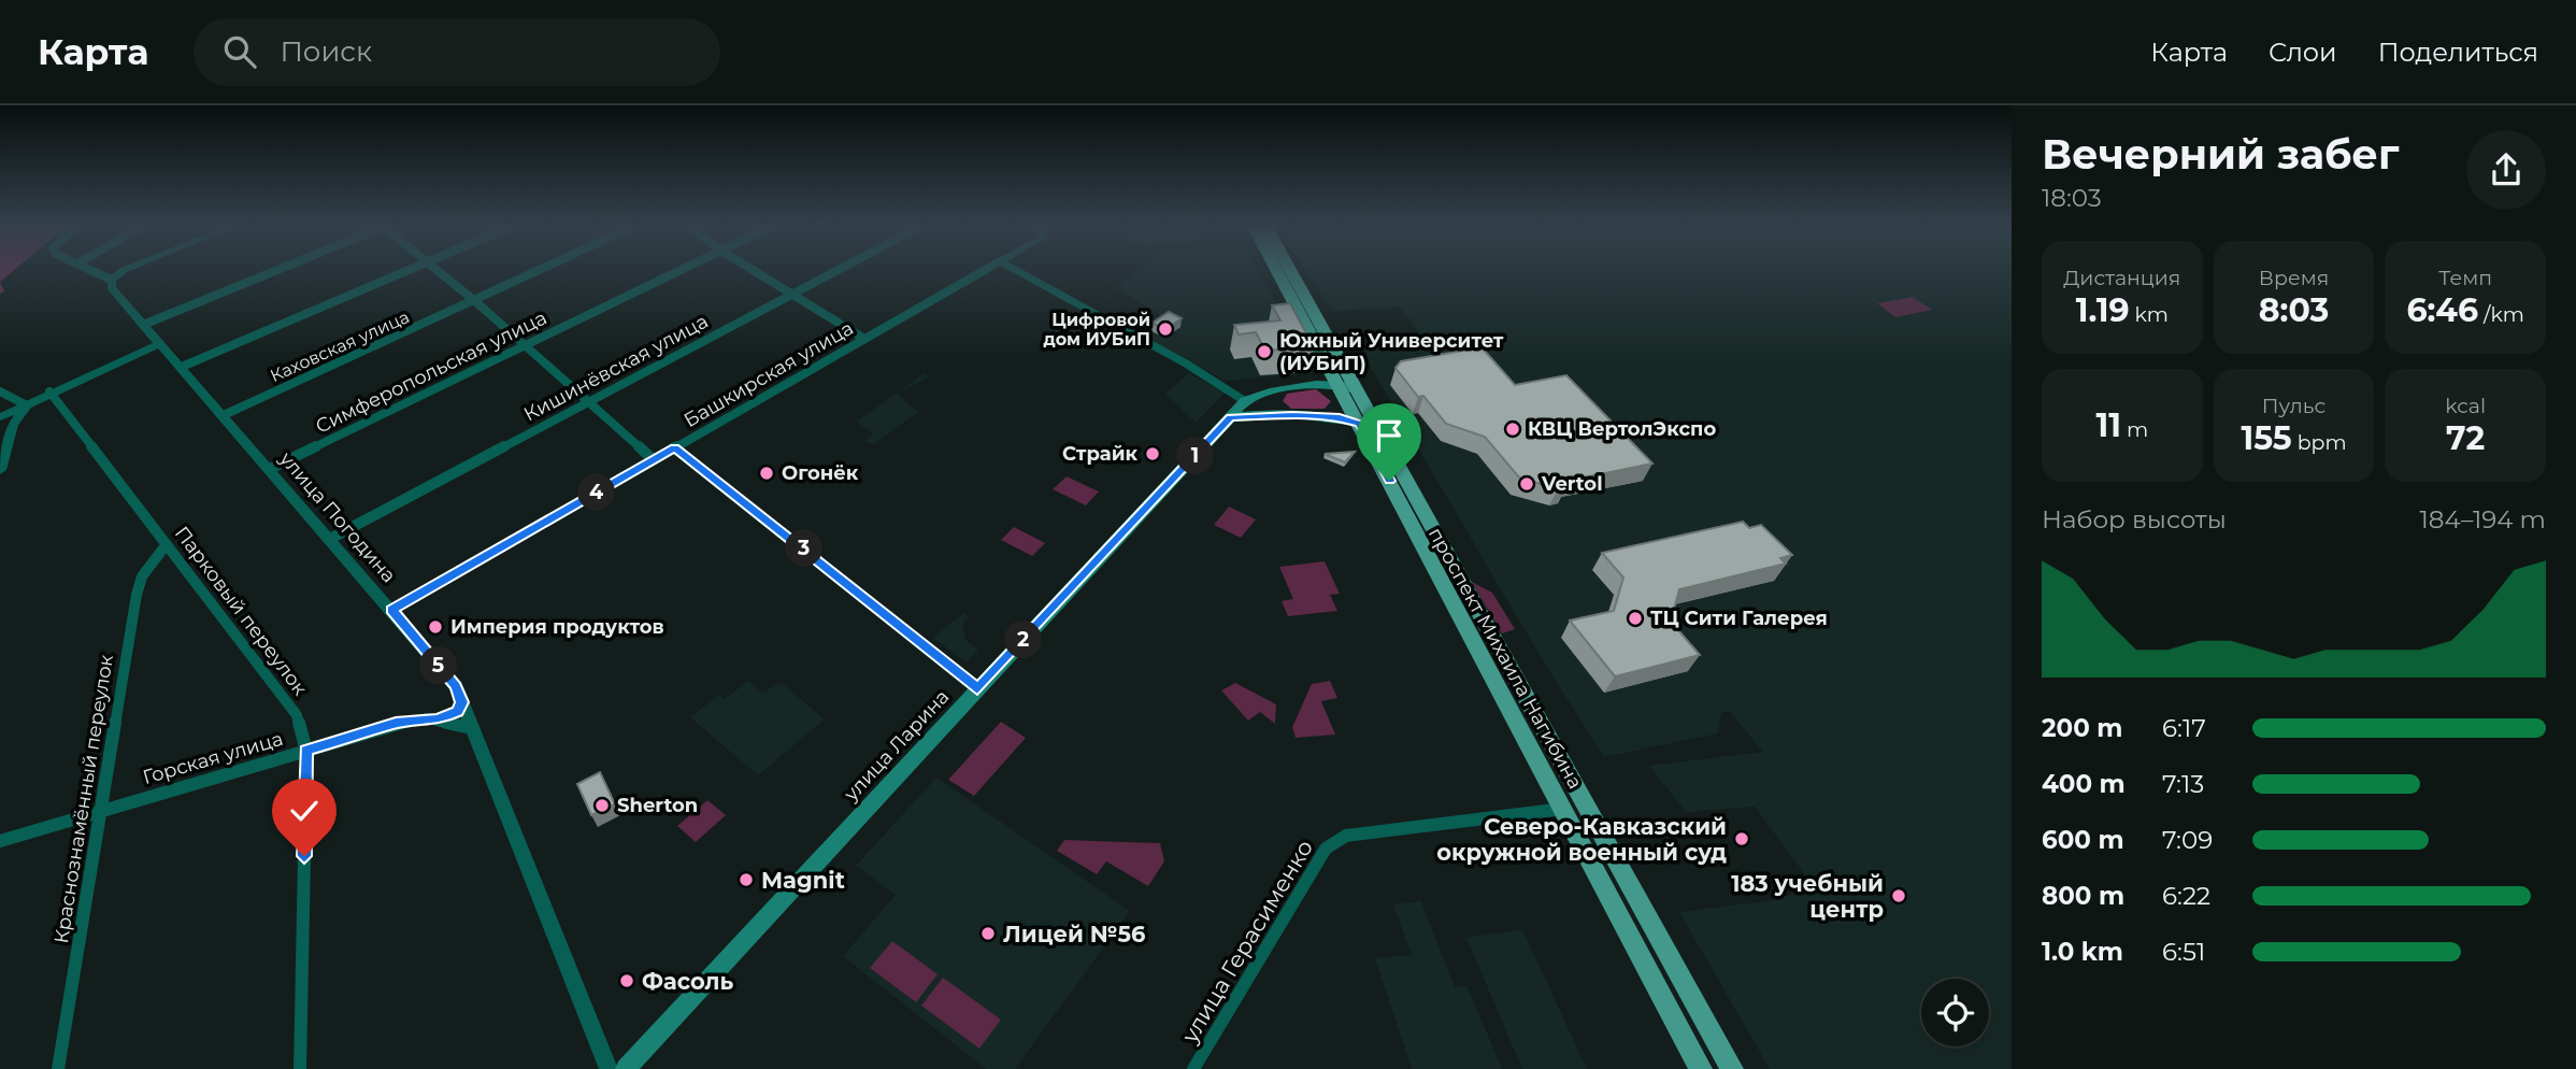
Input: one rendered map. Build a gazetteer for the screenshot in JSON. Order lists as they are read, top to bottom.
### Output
{
  "streets": {
    "main road": ["проспект Михаила Нагибина", "улица Ларина"],
    "street": [
      "Каховская улица",
      "Кишинёвская улица",
      "Симферопольская улица",
      "Башкирская улица",
      "улица Погодина",
      "Парковый переулок",
      "Горская улица",
      "Краснознамённый переулок",
      "улица Герасименко"
    ]
  },
  "crossings": [
    ["Каховская улица", "улица Погодина"],
    ["Кишинёвская улица", "улица Погодина"],
    ["Симферопольская улица", "улица Погодина"],
    ["Башкирская улица", "улица Погодина"],
    ["улица Погодина", "Горская улица"],
    ["Парковый переулок", "Горская улица"],
    ["Парковый переулок", "Краснознамённый переулок"],
    ["проспект Михаила Нагибина", "улица Герасименко"],
    ["Горская улица", "Краснознамённый переулок"]
  ],
  "places": [
    "Цифровой дом ИУБиП",
    "Южный Университет (ИУБиП)",
    "КВЦ ВертолЭкспо",
    "Страйк",
    "Огонёк",
    "Vertol",
    "ТЦ Сити Галерея",
    "Империя продуктов",
    "Sherton",
    "Северо-Кавказский окружной военный суд",
    "Magnit",
    "183 учебный центр",
    "Лицей №56",
    "Фасоль"
  ],
  "page": {
    "header": "Карта",
    "search": "Поиск",
    "nav": ["Карта", "Слои", "Поделиться"],
    "heading": ["Вечерний забег", "18:03"],
    "stats": [
      ["Дистанция", "1.19 km"],
      ["Время", "8:03"],
      ["Темп", "6:46 /km"],
      ["11 m"],
      ["Пульс", "155 bpm"],
      ["kcal", "72"]
    ],
    "pins": [
      "1",
      "4",
      "3",
      "2",
      "5"
    ],
    "chart": ["Набор высоты", "184–194 m"],
    "list": [
      {
        "name": "200 m",
        "note": "6:17"
      },
      {
        "name": "400 m",
        "note": "7:13"
      },
      {
        "name": "600 m",
        "note": "7:09"
      },
      {
        "name": "800 m",
        "note": "6:22"
      },
      {
        "name": "1.0 km",
        "note": "6:51"
      }
    ]
  }
}
